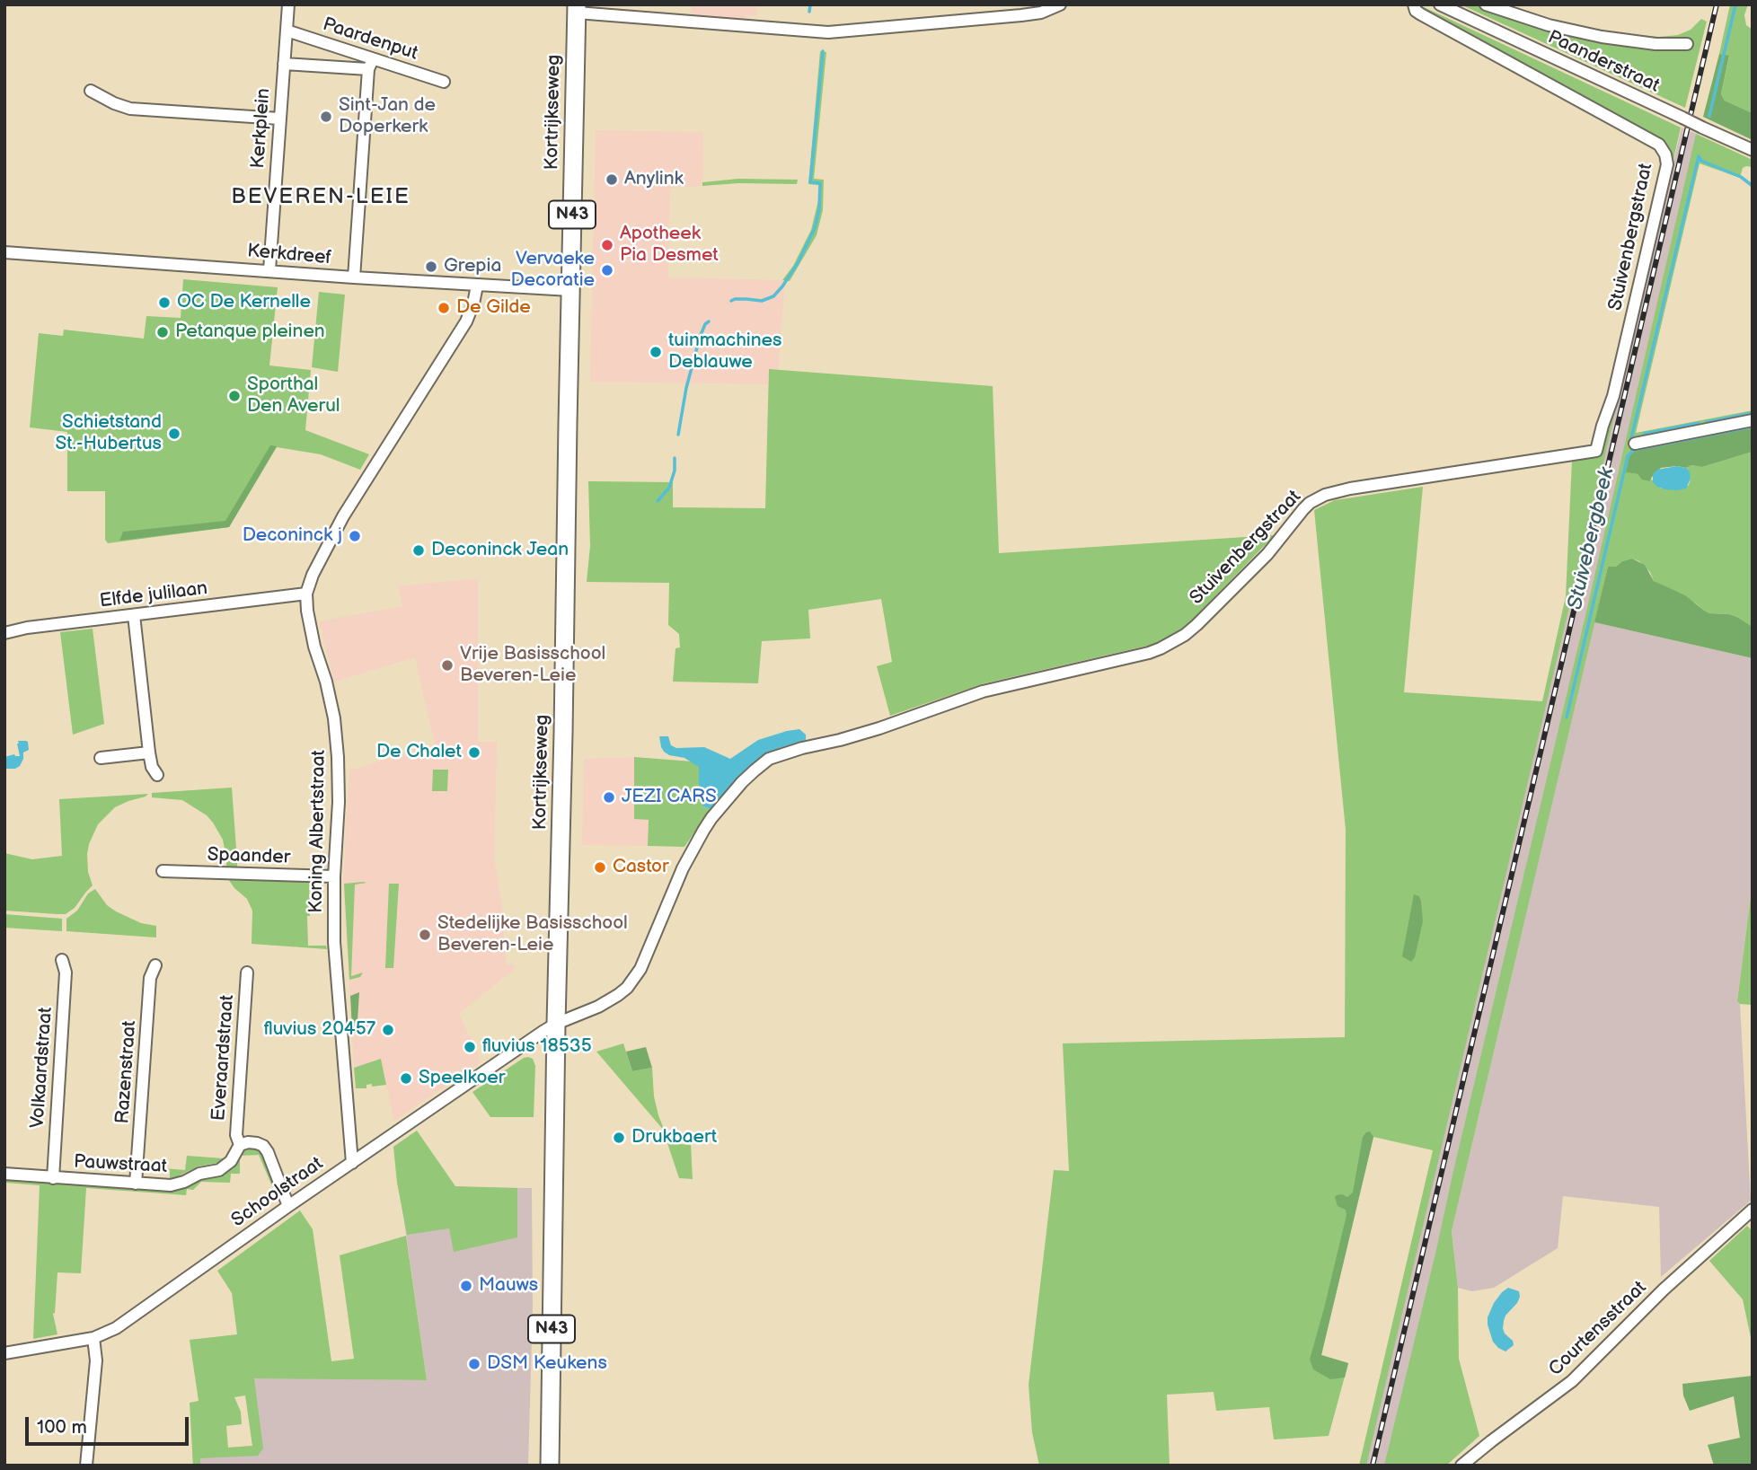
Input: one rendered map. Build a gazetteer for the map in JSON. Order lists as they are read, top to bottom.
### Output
{
  "streets": {
    "main road": ["Kortrijkseweg", "N43"],
    "street": [
      "Paardenput",
      "Paanderstraat",
      "Kerkplein",
      "Stuivenbergstraat",
      "Kerkdreef",
      "Elfde julilaan",
      "Koning Albertstraat",
      "Spaander",
      "Everaardstraat",
      "Volkaardstraat",
      "Razenstraat",
      "Pauwstraat",
      "Schoolstraat",
      "Courtensstraat"
    ]
  },
  "crossings": [
    ["Paardenput", "Kerkplein"],
    ["Kortrijkseweg", "Stuivenbergstraat"],
    ["Kortrijkseweg", "Kerkdreef"],
    ["Kortrijkseweg", "Schoolstraat"],
    ["Kerkplein", "Kerkdreef"],
    ["Stuivenbergstraat", "Schoolstraat"],
    ["Kerkdreef", "Koning Albertstraat"],
    ["Elfde julilaan", "Koning Albertstraat"],
    ["Koning Albertstraat", "Spaander"],
    ["Koning Albertstraat", "Schoolstraat"],
    ["Everaardstraat", "Pauwstraat"],
    ["Volkaardstraat", "Pauwstraat"],
    ["Razenstraat", "Pauwstraat"]
  ],
  "districts": ["BEVEREN-LEIE"],
  "water": ["Stuivebergbeek"],
  "places": [
    "Sint-Jan de Doperkerk",
    "Anylink",
    "Apotheek Pia Desmet",
    "Grepia",
    "Vervaeke Decoratie",
    "OC De Kernelle",
    "De Gilde",
    "Petanque pleinen",
    "tuinmachines Deblauwe",
    "Sporthal Den Averul",
    "Schietstand St.-Hubertus",
    "Deconinck j",
    "Deconinck Jean",
    "Vrije Basisschool Beveren-Leie",
    "De Chalet",
    "JEZI CARS",
    "Castor",
    "Stedelijke Basisschool Beveren-Leie",
    "fluvius 20457",
    "fluvius 18535",
    "Speelkoer",
    "Drukbaert",
    "Mauws",
    "DSM Keukens"
  ],
  "scale_bar": "100 m"
}
